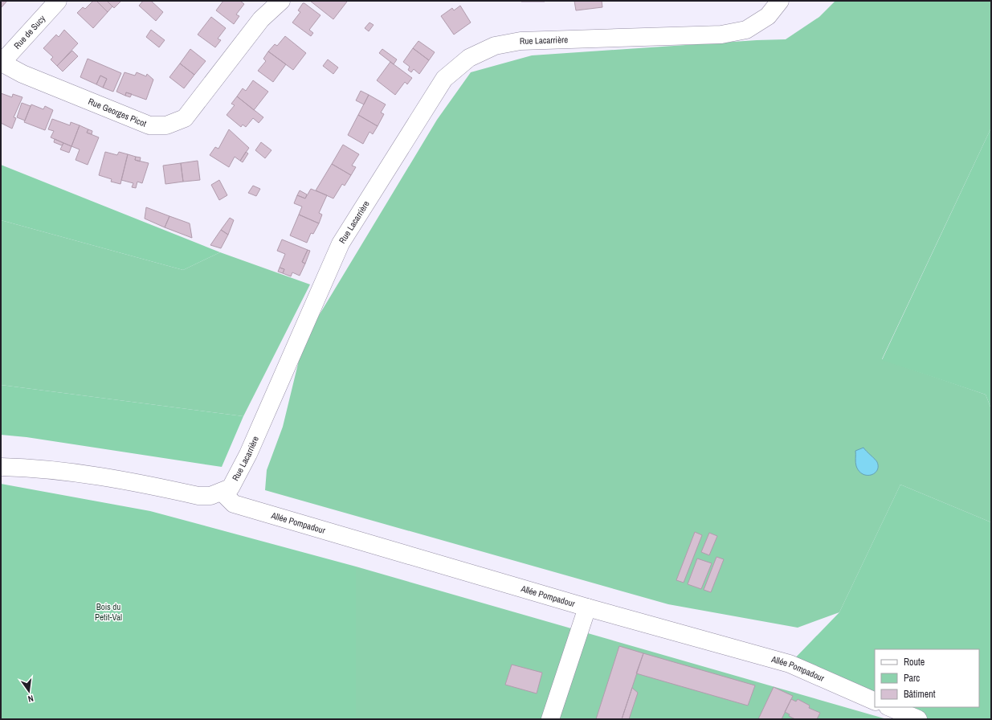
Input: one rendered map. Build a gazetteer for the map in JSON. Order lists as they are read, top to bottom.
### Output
{
  "streets": {
    "street": [
      "Rue de Sucy",
      "Rue Lacarrière",
      "Rue Georges Picot",
      "Allée Pompadour"
    ]
  },
  "crossings": [
    ["Rue de Sucy", "Rue Georges Picot"],
    ["Rue Lacarrière", "Allée Pompadour"]
  ],
  "parks": ["Bois du Petit-Val"],
  "legend": ["Route", "Parc", "Bâtiment"],
  "north": "bottom"
}
